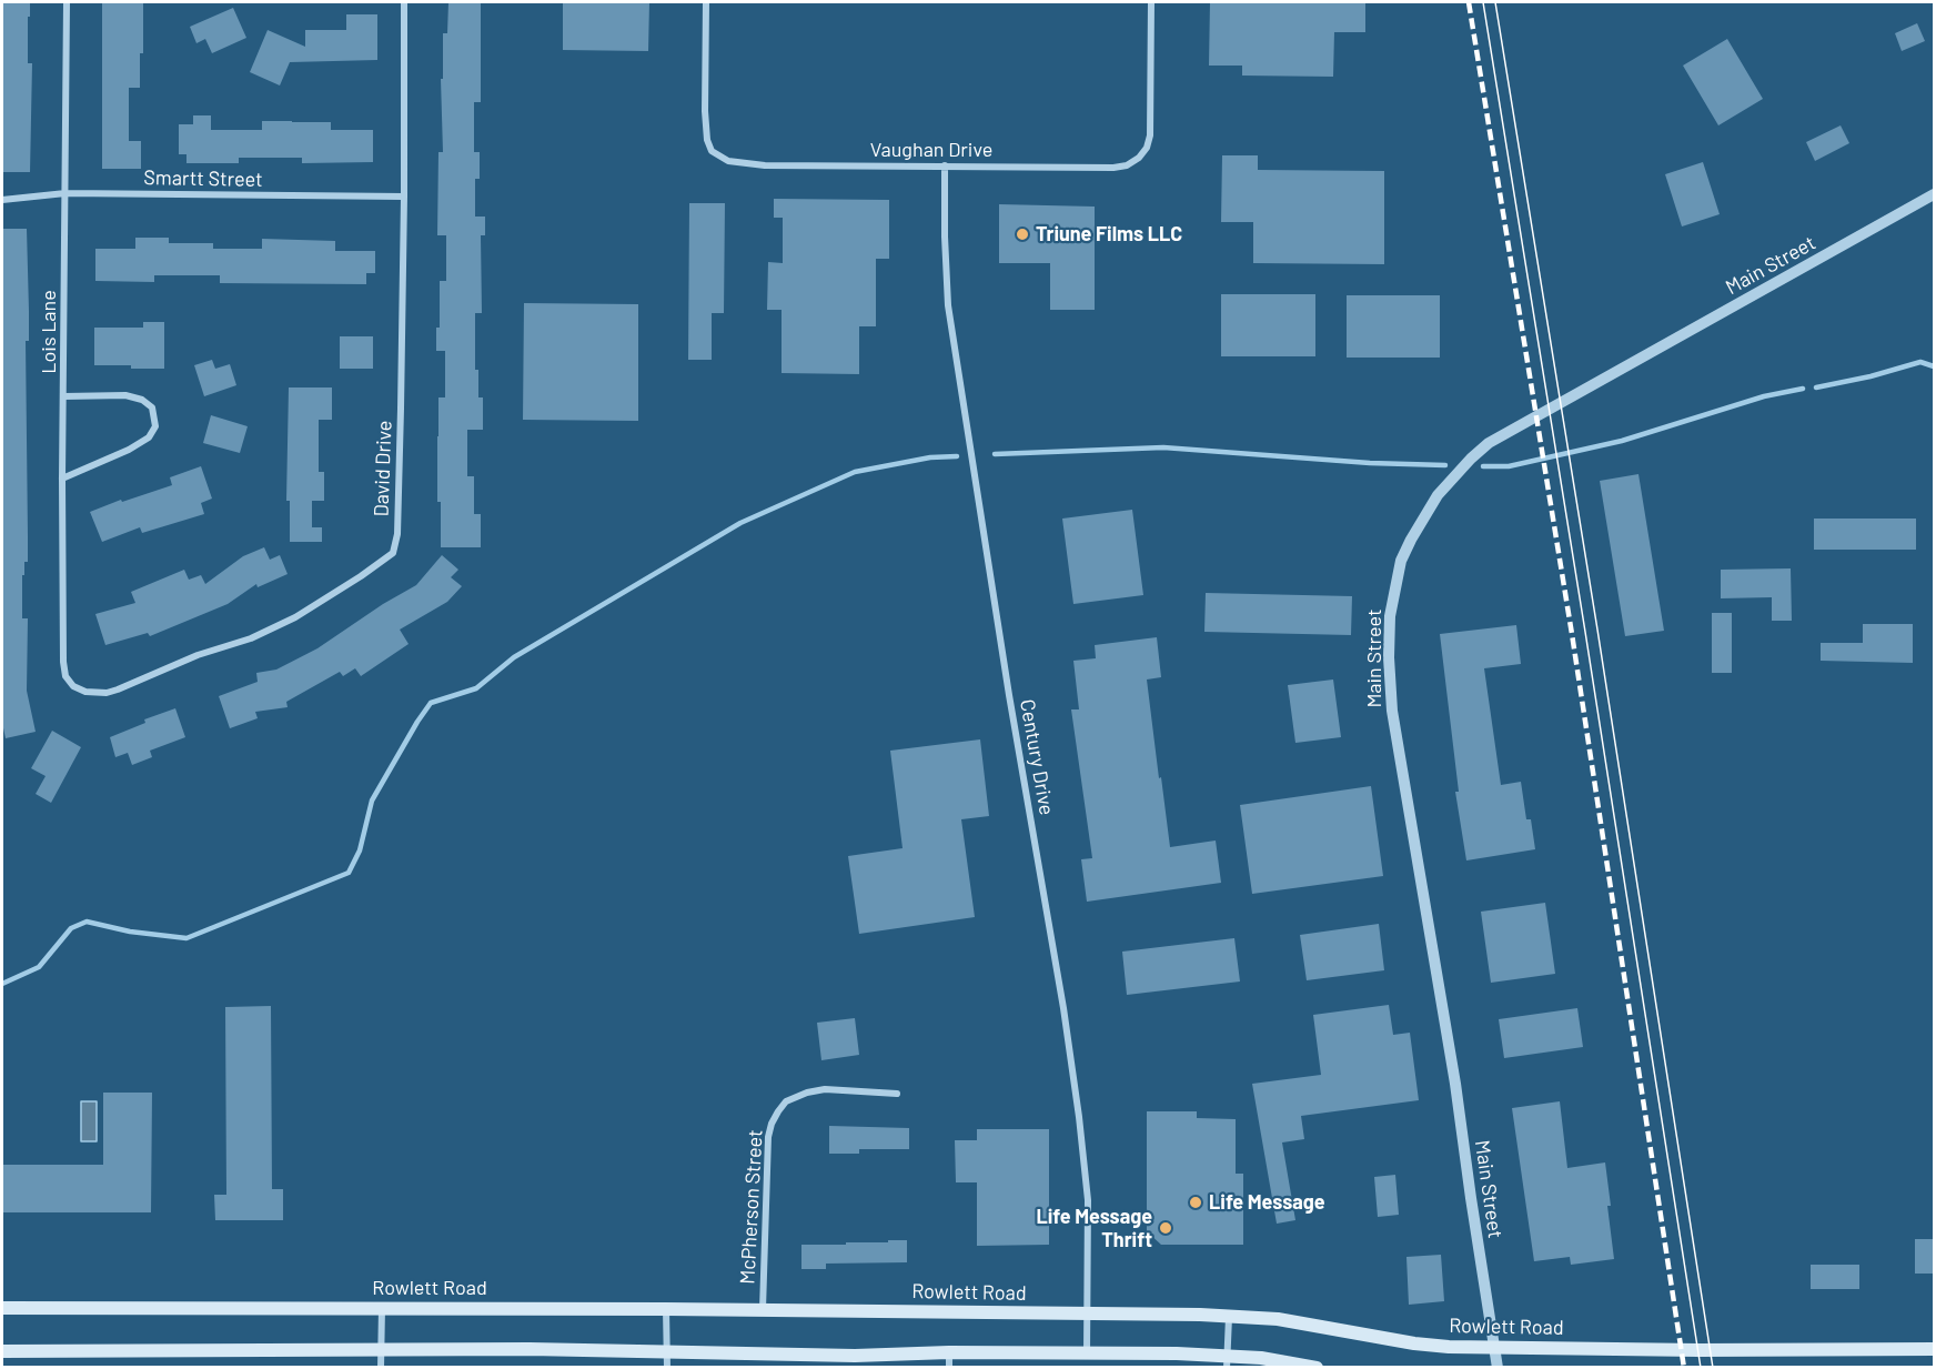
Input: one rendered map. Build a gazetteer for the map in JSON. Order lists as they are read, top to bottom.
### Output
{
  "streets": {
    "main road": ["Rowlett Road"],
    "street": [
      "Vaughan Drive",
      "Smartt Street",
      "Main Street",
      "Lois Lane",
      "David Drive",
      "Century Drive",
      "McPherson Street"
    ]
  },
  "crossings": [
    ["Vaughan Drive", "Century Drive"],
    ["Smartt Street", "Lois Lane"],
    ["Smartt Street", "David Drive"],
    ["Main Street", "Rowlett Road"],
    ["Lois Lane", "David Drive"],
    ["Century Drive", "Rowlett Road"],
    ["McPherson Street", "Rowlett Road"]
  ],
  "places": ["Triune Films LLC", "Life Message", "Life Message Thrift"]
}
